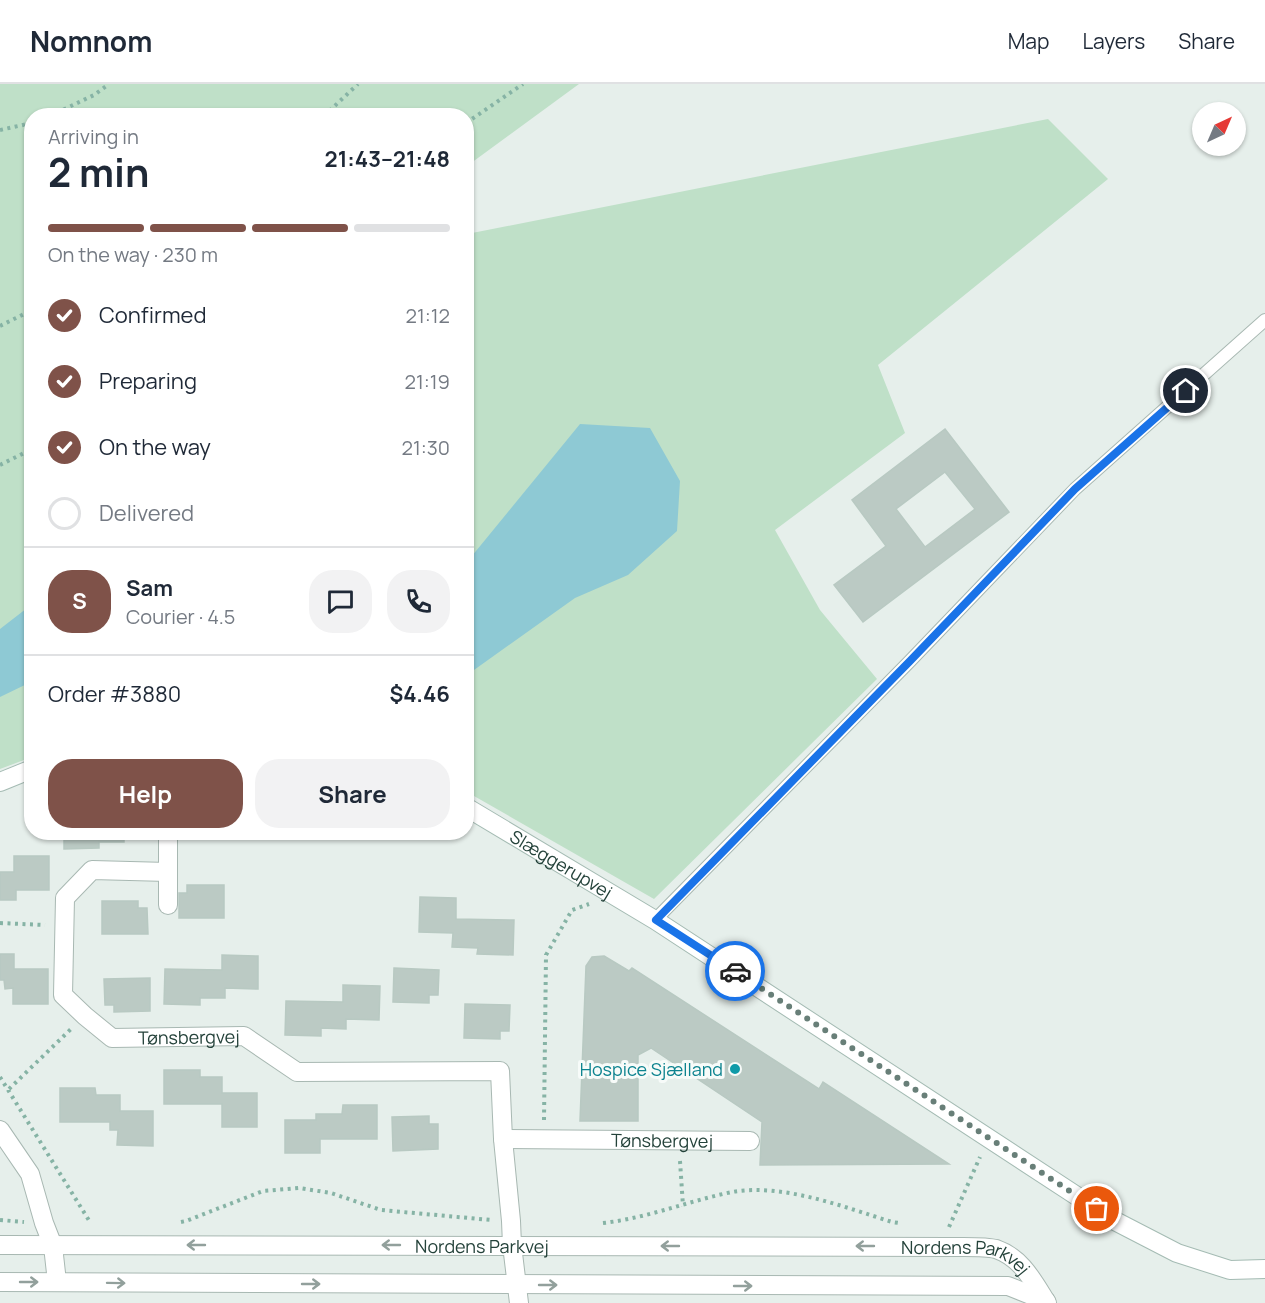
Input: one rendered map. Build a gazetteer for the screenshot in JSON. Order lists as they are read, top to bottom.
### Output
{
  "streets": {
    "street": ["Slæggerupvej", "Tønsbergvej", "Nordens Parkvej"]
  },
  "crossings": [
    ["Tønsbergvej", "Nordens Parkvej"]
  ],
  "places": ["Hospice Sjælland"],
  "north": "top right",
  "page": {
    "header": "Nomnom",
    "nav": ["Map", "Layers", "Share"],
    "heading": ["2 min", "Arriving in", "21:43–21:48"],
    "panel": [
      "Sam",
      "Courier · 4.5",
      "Order #3880",
      "$4.46"
    ],
    "bar": "On the way · 230 m",
    "list": [
      ["Confirmed", "21:12"],
      ["Preparing", "21:19"],
      ["On the way", "21:30"],
      "Delivered"
    ],
    "round": "S",
    "buttons": ["Help", "Share"]
  }
}
